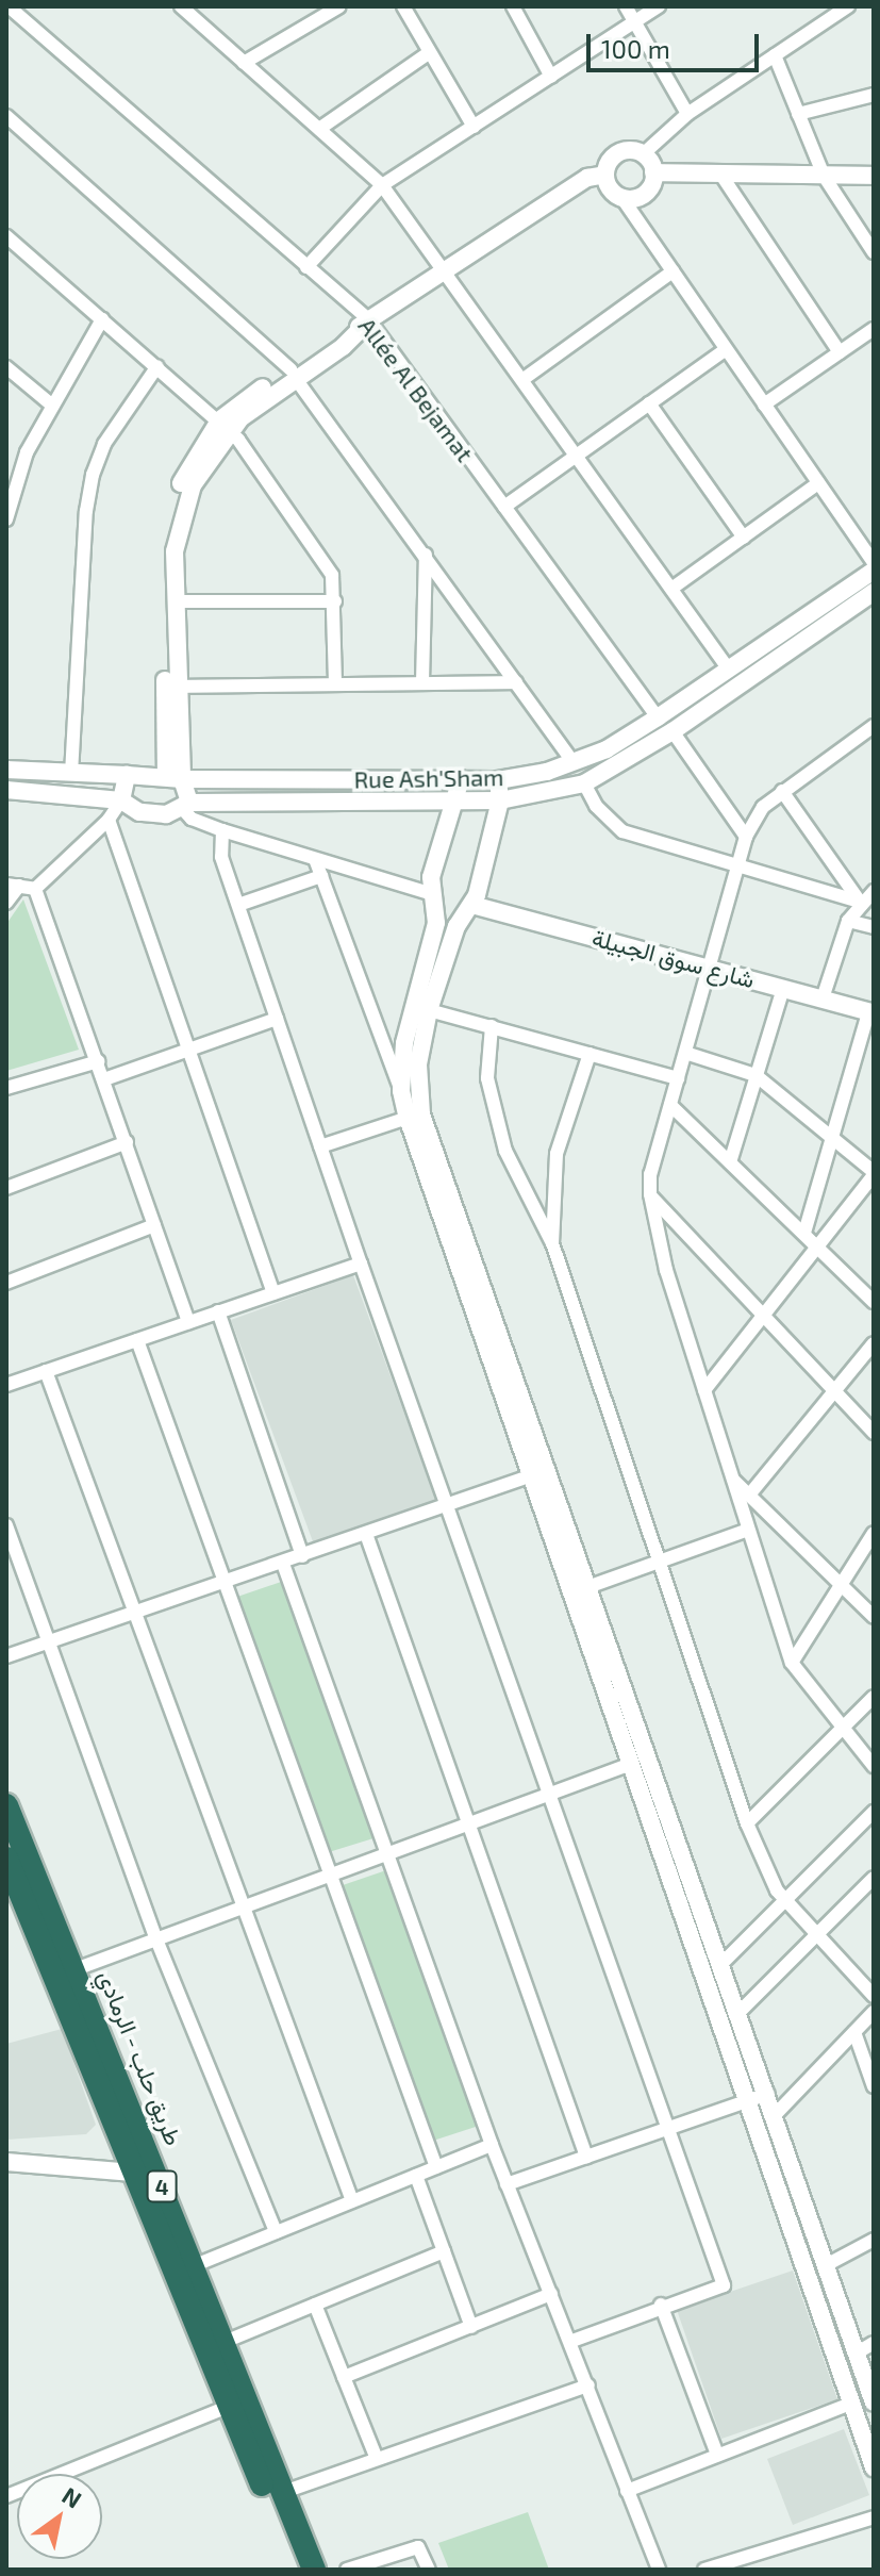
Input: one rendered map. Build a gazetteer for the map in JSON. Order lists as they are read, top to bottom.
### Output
{
  "streets": {
    "highway": ["طريق حلب - الرمادي", "4"],
    "street": ["Allée Al Bejamat", "Rue Ash'Sham", "شارع سوق الجبيلة"]
  },
  "crossings": [
    ["Allée Al Bejamat", "Rue Ash'Sham"]
  ],
  "scale_bar": "100 m",
  "north": "top right"
}
